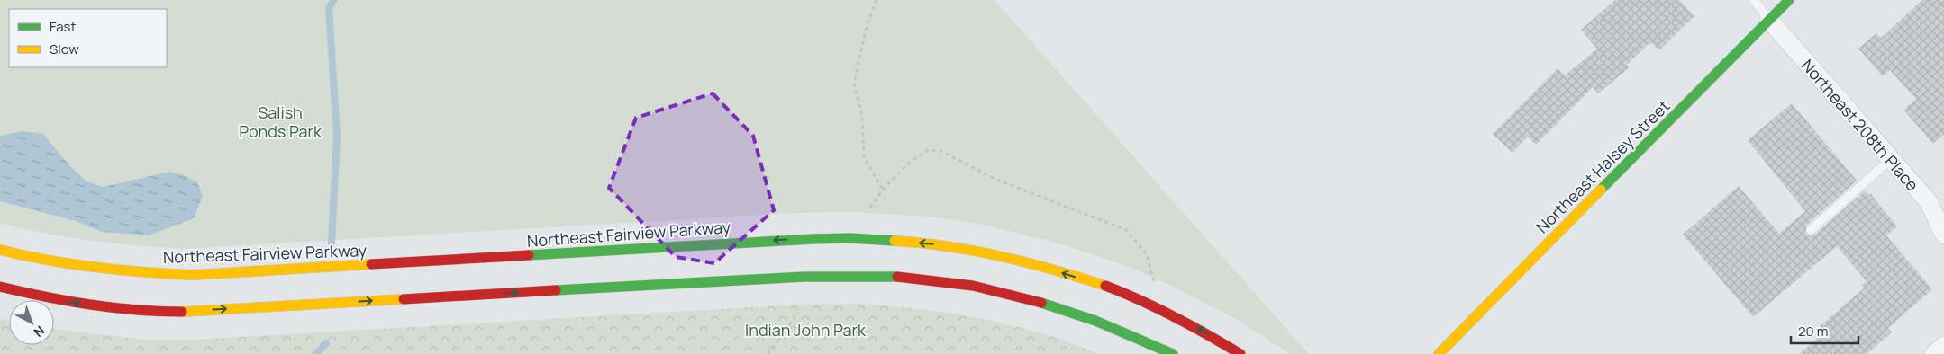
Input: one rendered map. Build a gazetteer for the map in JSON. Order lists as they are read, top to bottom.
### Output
{
  "streets": {
    "main road": ["Northeast Halsey Street", "Northeast Fairview Parkway"],
    "street": ["Northeast 208th Place"]
  },
  "crossings": [
    ["Northeast 208th Place", "Northeast Halsey Street"]
  ],
  "parks": ["Salish Ponds Park", "Indian John Park"],
  "legend": ["Fast", "Slow"],
  "scale_bar": "20 m",
  "north": "bottom right"
}
